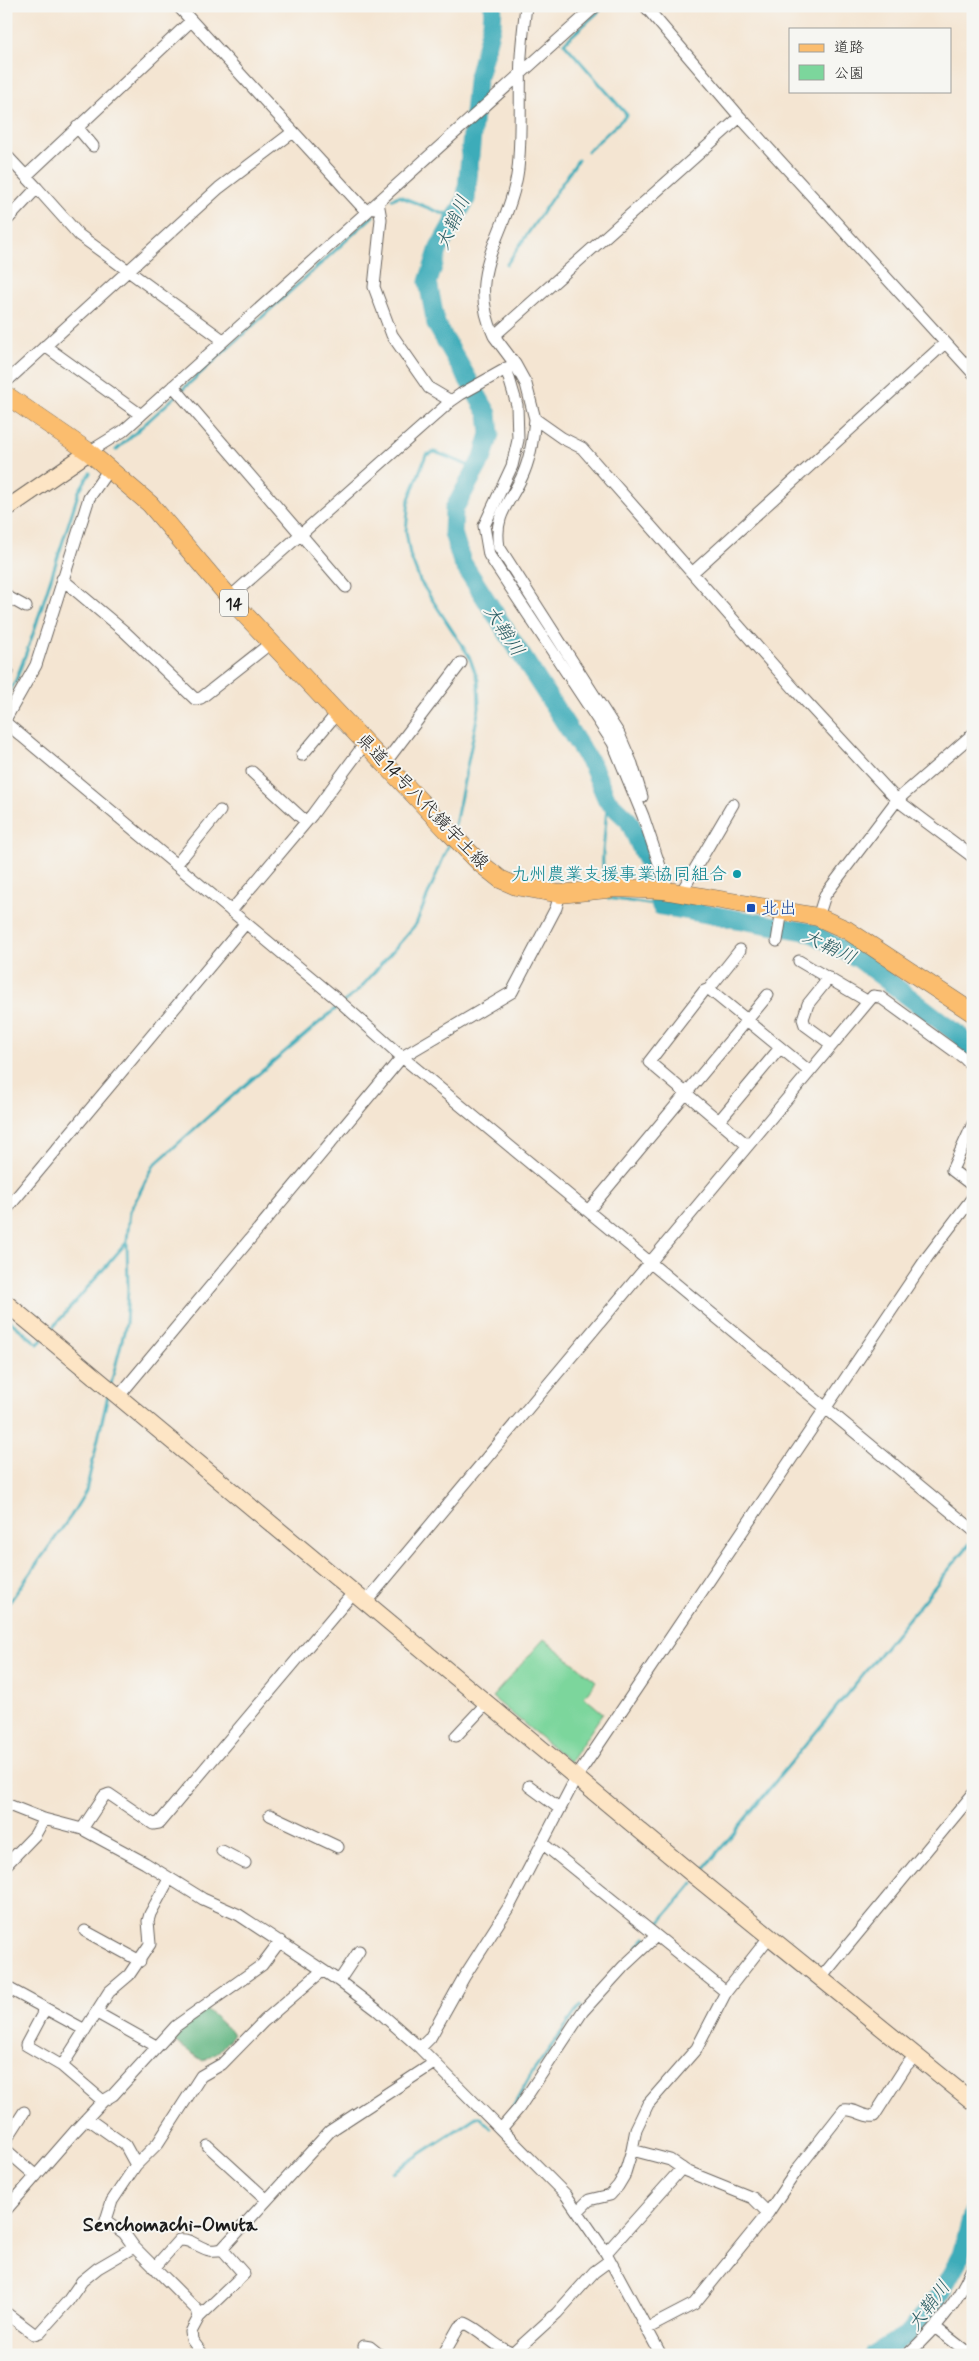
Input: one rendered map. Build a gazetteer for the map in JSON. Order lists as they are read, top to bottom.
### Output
{
  "streets": {
    "main road": ["14", "県道14号八代鏡宇土線"]
  },
  "districts": ["Senchomachi-Omuta"],
  "water": ["大鞘川"],
  "places": {
    "other": ["九州農業支援事業協同組合"],
    "transit": ["北出"]
  },
  "legend": ["道路", "公園"]
}
